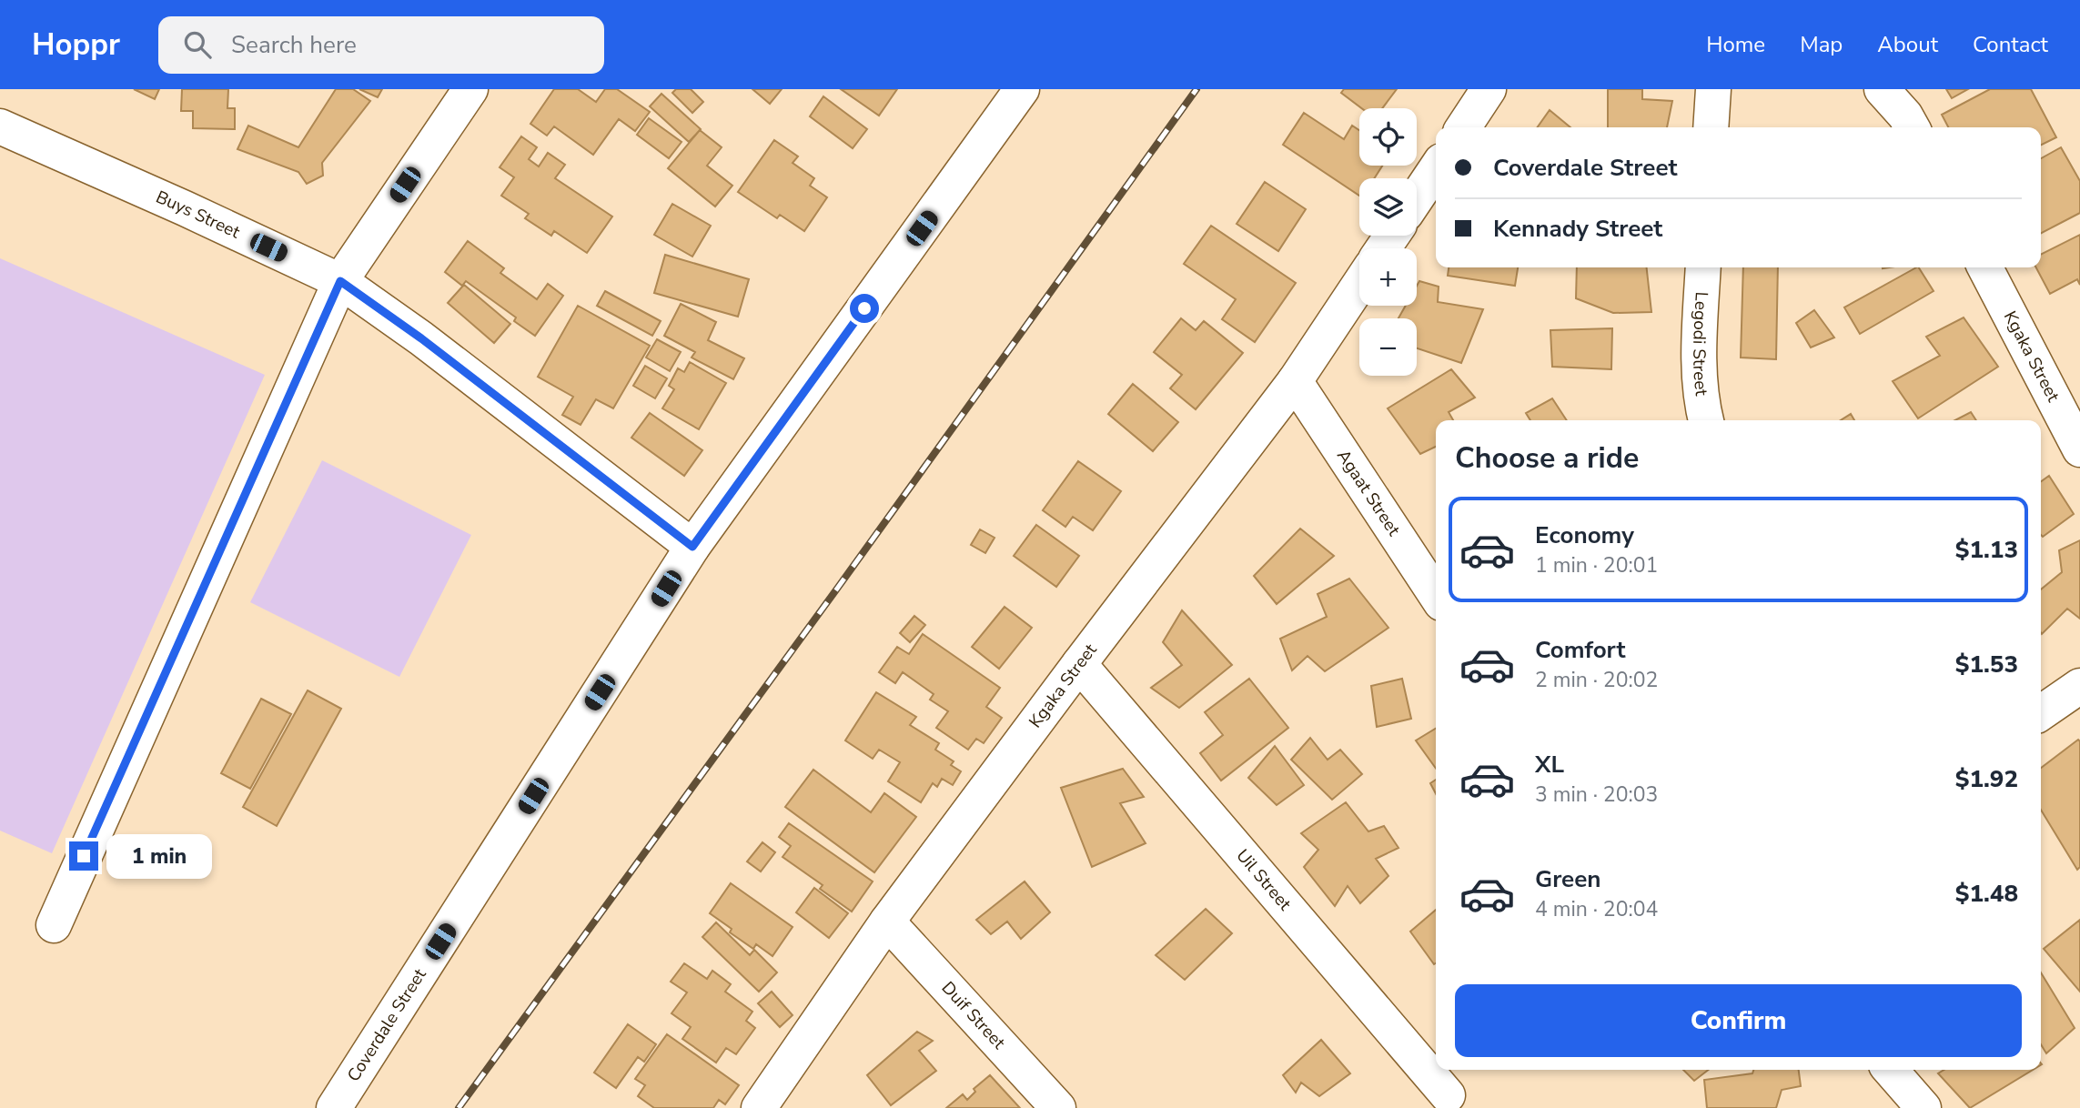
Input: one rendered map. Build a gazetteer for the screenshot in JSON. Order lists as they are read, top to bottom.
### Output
{
  "streets": {
    "street": [
      "Buys Street",
      "Legodi Street",
      "Kgaka Street",
      "Agaat Street",
      "Uil Street",
      "Duif Street",
      "Coverdale Street"
    ]
  },
  "crossings": [
    ["Buys Street", "Coverdale Street"],
    ["Kgaka Street", "Agaat Street"],
    ["Kgaka Street", "Uil Street"],
    ["Kgaka Street", "Duif Street"]
  ],
  "page": {
    "header": "Hoppr",
    "search": "Search here",
    "nav": [
      "Home",
      "Map",
      "About",
      "Contact"
    ],
    "map_buttons": ["+", "−"],
    "banner": ["Coverdale Street", "Kennady Street"],
    "heading": "Choose a ride",
    "list": [
      {
        "name": "Economy",
        "note": "1 min · 20:01",
        "value": "$1.13"
      },
      {
        "name": "Comfort",
        "note": "2 min · 20:02",
        "value": "$1.53"
      },
      {
        "name": "XL",
        "note": "3 min · 20:03",
        "value": "$1.92"
      },
      {
        "name": "Green",
        "note": "4 min · 20:04",
        "value": "$1.48"
      }
    ],
    "bubble": "1 min",
    "buttons": "Confirm"
  }
}
